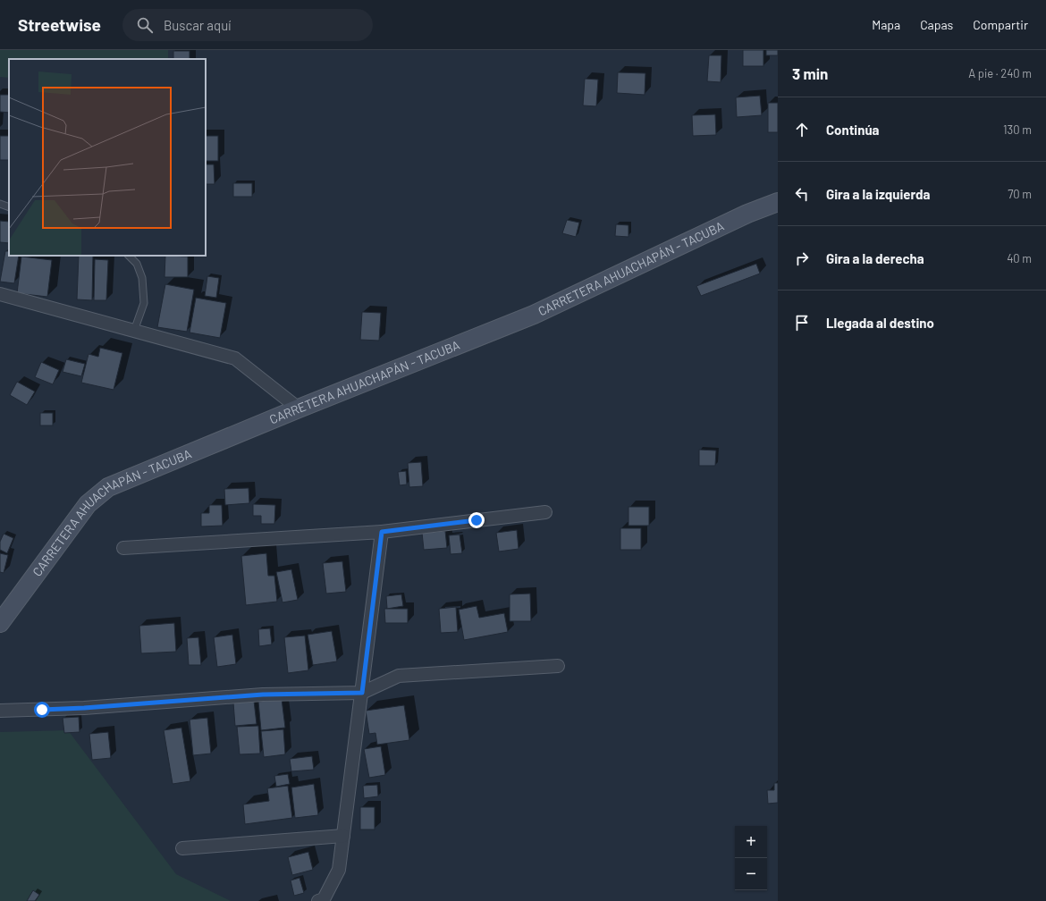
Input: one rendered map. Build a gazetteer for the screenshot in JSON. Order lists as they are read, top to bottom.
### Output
{
  "streets": {
    "street": ["CARRETERA AHUACHAPÁN - TACUBA"]
  },
  "page": {
    "header": "Streetwise",
    "search": "Buscar aquí",
    "nav": ["Mapa", "Capas", "Compartir"],
    "heading": ["3 min", "A pie · 240 m"],
    "list": [
      ["Continúa", "130 m"],
      ["Gira a la izquierda", "70 m"],
      ["Gira a la derecha", "40 m"],
      "Llegada al destino"
    ],
    "map_buttons": ["+", "−"]
  }
}
